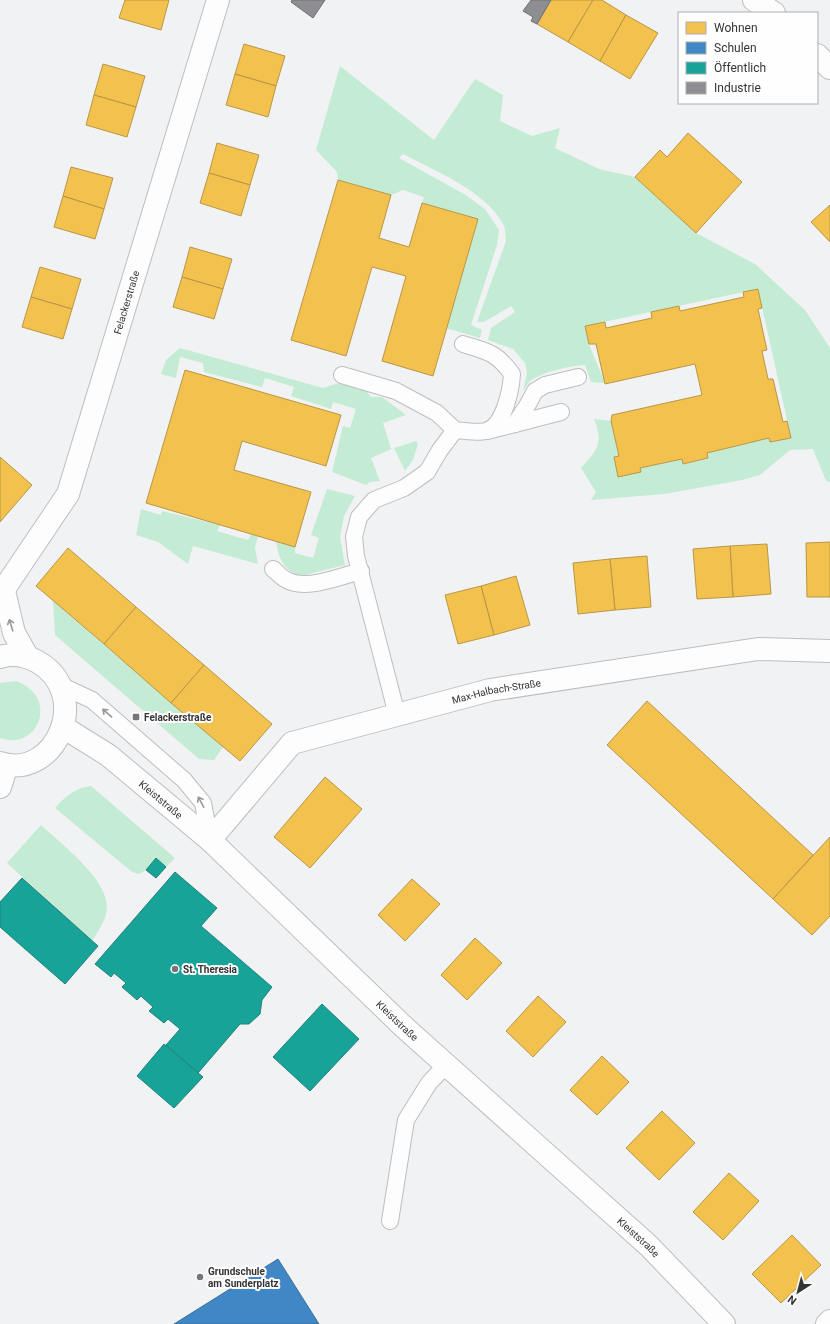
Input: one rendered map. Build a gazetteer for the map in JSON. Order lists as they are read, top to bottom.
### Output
{
  "streets": {
    "street": ["Felackerstraße", "Max-Halbach-Straße", "Kleiststraße"]
  },
  "crossings": [
    ["Max-Halbach-Straße", "Kleiststraße"]
  ],
  "places": {
    "transit": ["Felackerstraße"],
    "other": ["St. Theresia", "Grundschule am Sunderplatz"]
  },
  "legend": [
    "Wohnen",
    "Schulen",
    "Öffentlich",
    "Industrie"
  ],
  "north": "bottom left"
}
